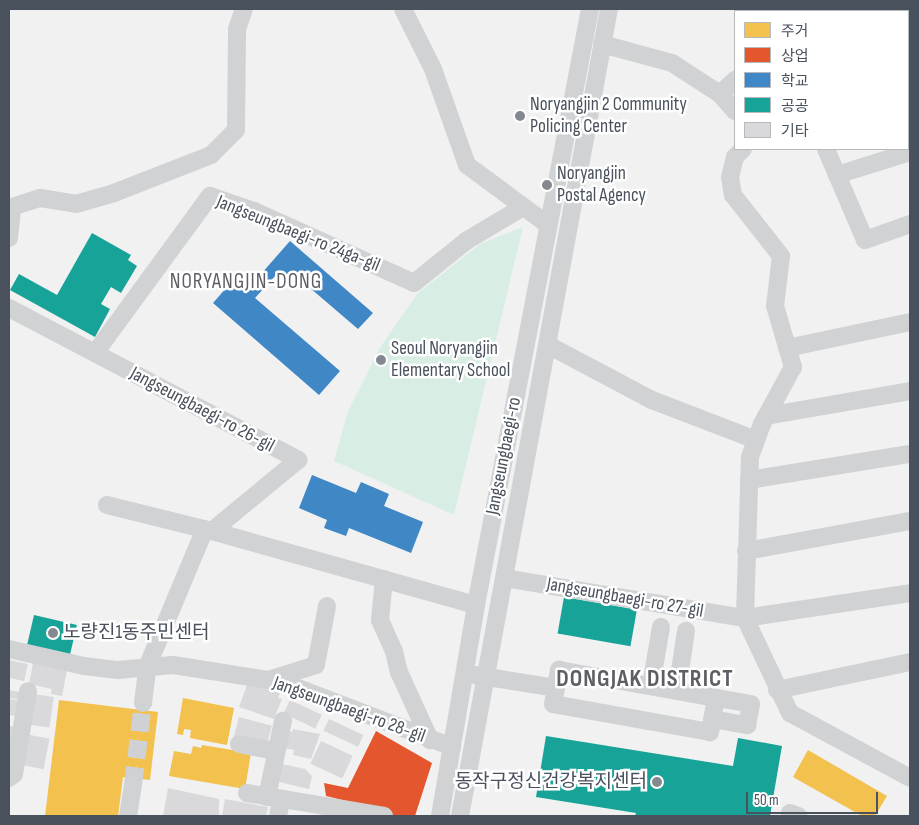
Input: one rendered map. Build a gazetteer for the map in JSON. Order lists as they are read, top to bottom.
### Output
{
  "streets": {
    "street": [
      "Jangseungbaegi-ro 24ga-gil",
      "Jangseungbaegi-ro 26-gil",
      "Jangseungbaegi-ro",
      "Jangseungbaegi-ro 27-gil",
      "Jangseungbaegi-ro 28-gil"
    ]
  },
  "crossings": [
    ["Jangseungbaegi-ro 24ga-gil", "Jangseungbaegi-ro 26-gil"],
    ["Jangseungbaegi-ro", "Jangseungbaegi-ro 27-gil"],
    ["Jangseungbaegi-ro", "Jangseungbaegi-ro 28-gil"]
  ],
  "districts": ["NORYANGJIN-DONG", "DONGJAK DISTRICT"],
  "places": [
    "Noryangjin 2 Community Policing Center",
    "Noryangjin Postal Agency",
    "Seoul Noryangjin Elementary School",
    "노량진1동주민센터",
    "동작구정신건강복지센터"
  ],
  "legend": [
    "주거",
    "상업",
    "학교",
    "공공",
    "기타"
  ],
  "scale_bar": "50 m"
}
